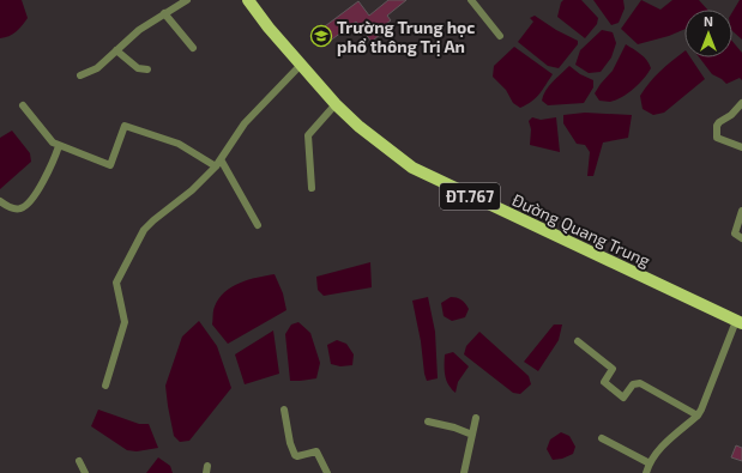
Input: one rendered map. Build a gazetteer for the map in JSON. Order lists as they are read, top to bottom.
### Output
{
  "streets": {
    "main road": ["ĐT.767", "Đường Quang Trung"]
  },
  "places": {
    "school or university": ["Trường Trung học phổ thông Trị An"]
  },
  "north": "top"
}
